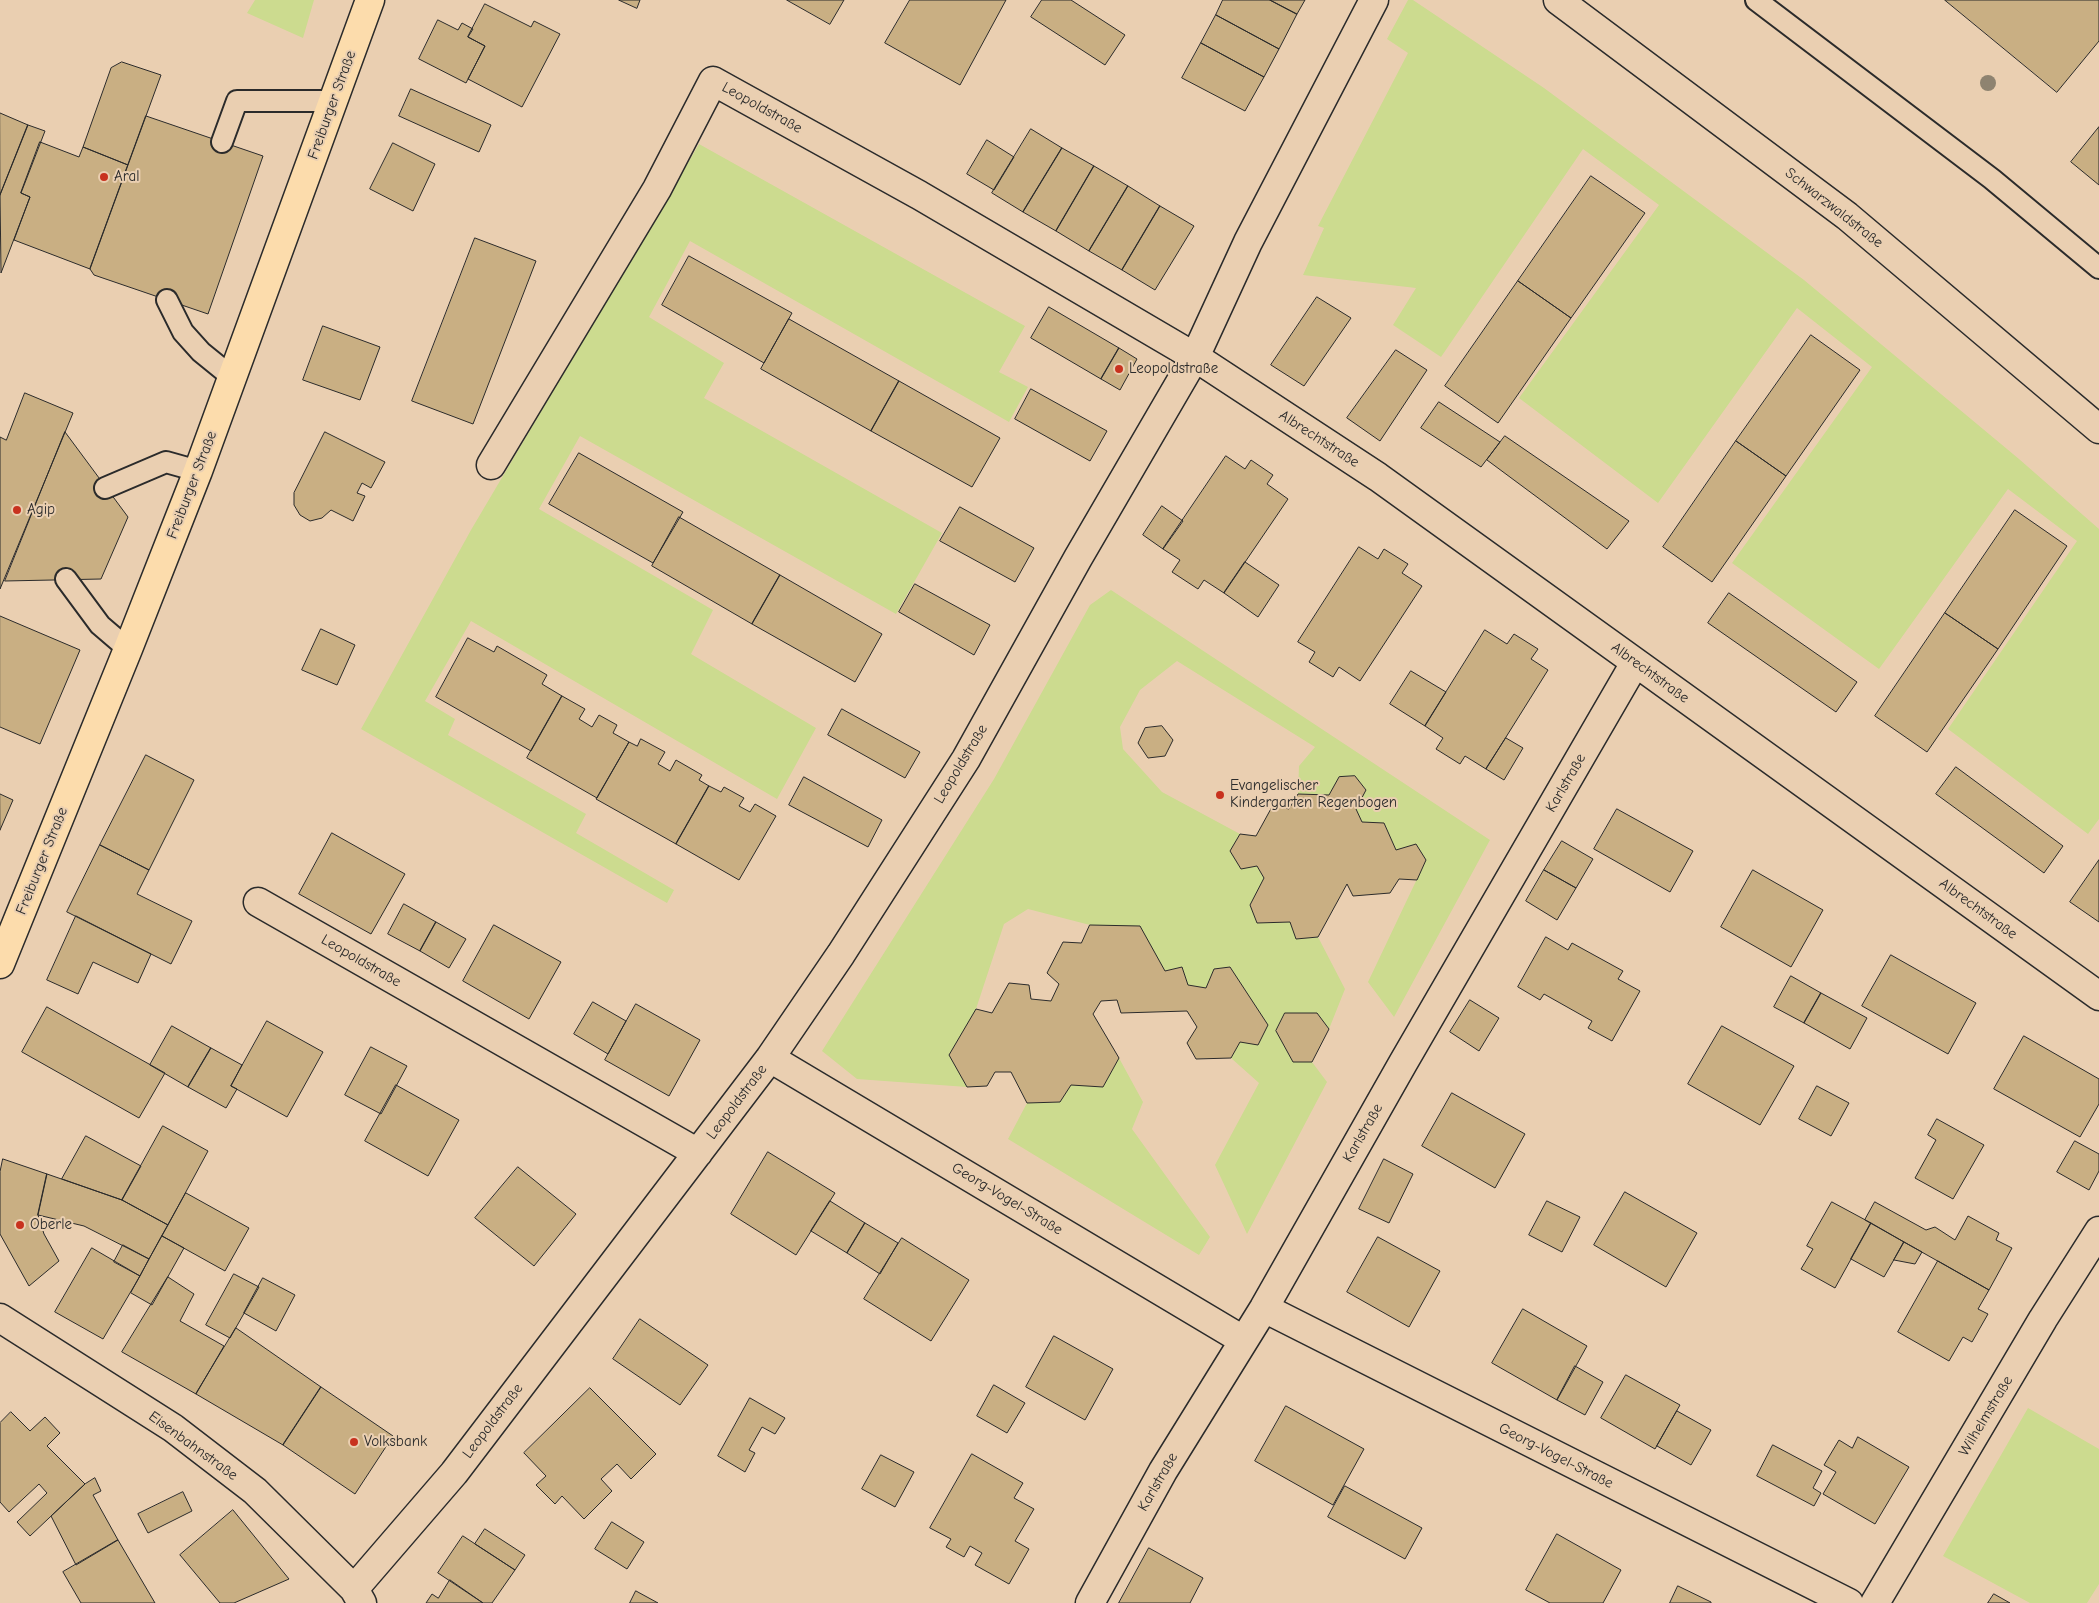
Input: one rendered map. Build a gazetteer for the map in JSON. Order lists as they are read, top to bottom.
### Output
{
  "streets": {
    "main road": ["Freiburger Straße"],
    "street": [
      "Leopoldstraße",
      "Schwarzwaldstraße",
      "Albrechtstraße",
      "Karlstraße",
      "Georg-Vogel-Straße",
      "Wilhelmstraße",
      "Eisenbahnstraße"
    ]
  },
  "crossings": [
    ["Leopoldstraße", "Albrechtstraße"],
    ["Leopoldstraße", "Georg-Vogel-Straße"],
    ["Leopoldstraße", "Eisenbahnstraße"],
    ["Albrechtstraße", "Karlstraße"],
    ["Karlstraße", "Georg-Vogel-Straße"]
  ],
  "places": [
    "Aral",
    "Leopoldstraße",
    "Agip",
    "Evangelischer Kindergarten Regenbogen",
    "Oberle",
    "Volksbank"
  ]
}
